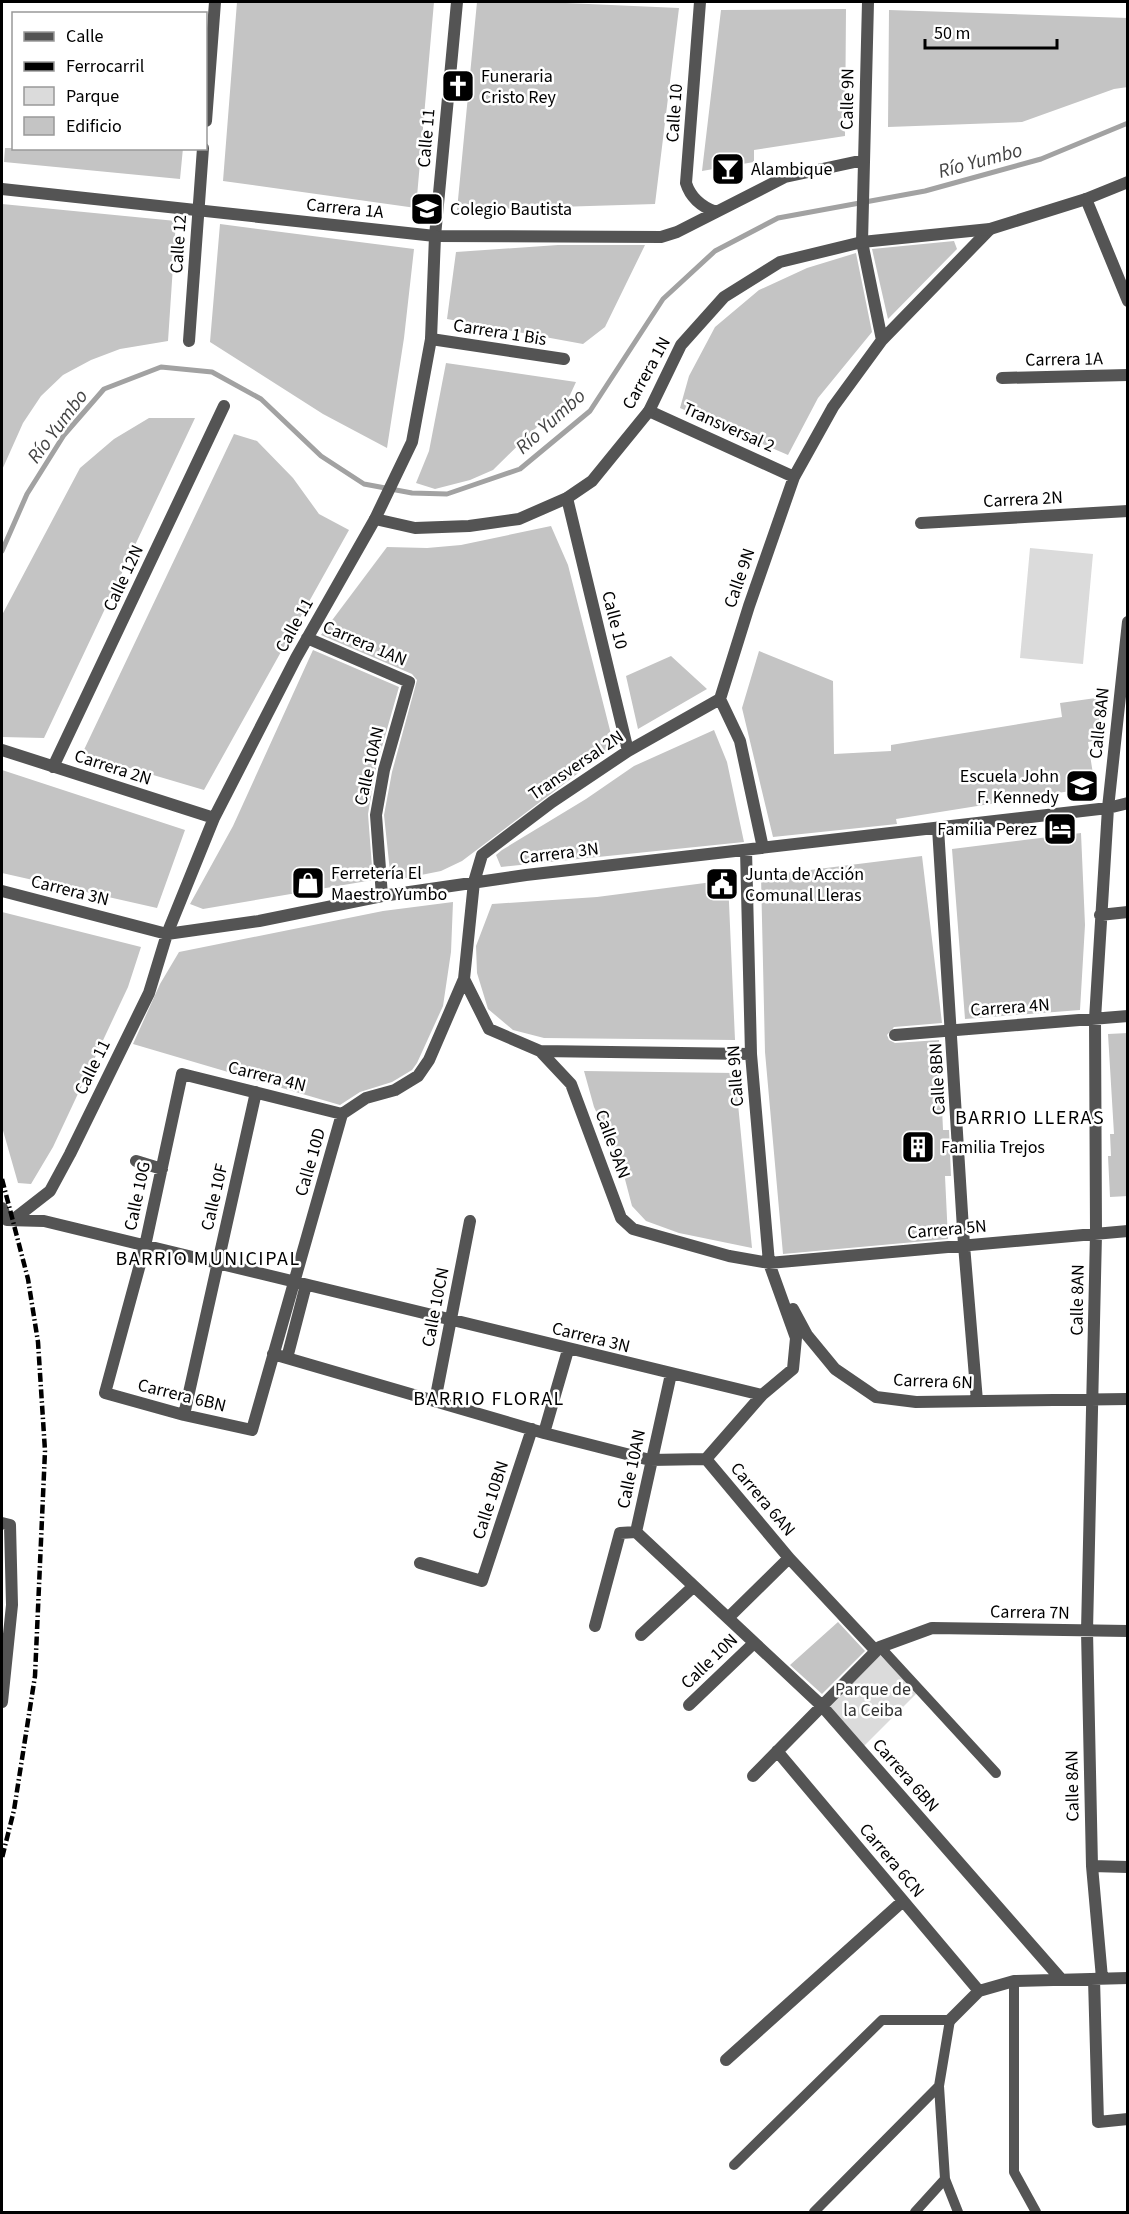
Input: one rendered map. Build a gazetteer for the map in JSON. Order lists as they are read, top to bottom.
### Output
{
  "streets": {
    "street": [
      "Calle 9N",
      "Calle 10",
      "Calle 11",
      "Carrera 1A",
      "Calle 12",
      "Carrera 1 Bis",
      "Carrera 1N",
      "Transversal 2",
      "Carrera 2N",
      "Calle 12N",
      "Carrera 1AN",
      "Calle 8AN",
      "Transversal 2N",
      "Calle 10AN",
      "Carrera 3N",
      "Carrera 4N",
      "Calle 8BN",
      "Calle 9AN",
      "Calle 10D",
      "Calle 10G",
      "Calle 10F",
      "Carrera 5N",
      "Calle 10CN",
      "Carrera 6N",
      "Carrera 6BN",
      "Carrera 6AN",
      "Calle 10BN",
      "Carrera 7N",
      "Calle 10N",
      "Carrera 6CN"
    ]
  },
  "crossings": [
    ["Calle 9N", "Carrera 1A"],
    ["Calle 9N", "Carrera 1N"],
    ["Calle 9N", "Transversal 2"],
    ["Calle 9N", "Transversal 2N"],
    ["Calle 9N", "Carrera 3N"],
    ["Calle 9N", "Calle 9AN"],
    ["Calle 9N", "Carrera 5N"],
    ["Calle 9N", "Carrera 6N"],
    ["Calle 10", "Carrera 1A"],
    ["Calle 10", "Carrera 1N"],
    ["Calle 10", "Transversal 2N"],
    ["Calle 11", "Carrera 1A"],
    ["Calle 11", "Carrera 1 Bis"],
    ["Calle 11", "Carrera 1N"],
    ["Calle 11", "Carrera 2N"],
    ["Calle 11", "Carrera 1AN"],
    ["Calle 11", "Carrera 3N"],
    ["Carrera 1A", "Calle 12"],
    ["Carrera 1N", "Transversal 2"],
    ["Carrera 2N", "Calle 12N"],
    ["Carrera 1AN", "Calle 10AN"],
    ["Calle 8AN", "Carrera 3N"],
    ["Calle 8AN", "Carrera 4N"],
    ["Calle 8AN", "Carrera 5N"],
    ["Calle 8AN", "Carrera 6N"],
    ["Calle 8AN", "Carrera 7N"],
    ["Transversal 2N", "Carrera 3N"],
    ["Transversal 2N", "Calle 10D"],
    ["Calle 10AN", "Carrera 3N"],
    ["Calle 10AN", "Carrera 6BN"],
    ["Calle 10AN", "Carrera 6AN"],
    ["Carrera 3N", "Calle 8BN"],
    ["Carrera 3N", "Calle 10D"],
    ["Carrera 3N", "Calle 10G"],
    ["Carrera 3N", "Calle 10F"],
    ["Carrera 3N", "Calle 10CN"],
    ["Carrera 4N", "Calle 8BN"],
    ["Carrera 4N", "Calle 10D"],
    ["Carrera 4N", "Calle 10G"],
    ["Carrera 4N", "Calle 10F"],
    ["Calle 8BN", "Carrera 5N"],
    ["Calle 8BN", "Carrera 6N"],
    ["Calle 9AN", "Calle 10D"],
    ["Calle 9AN", "Carrera 5N"],
    ["Calle 9AN", "Carrera 6N"],
    ["Calle 10D", "Carrera 6BN"],
    ["Calle 10D", "Carrera 6AN"],
    ["Calle 10G", "Carrera 6BN"],
    ["Calle 10F", "Carrera 6BN"],
    ["Carrera 5N", "Carrera 6N"],
    ["Calle 10CN", "Carrera 6AN"],
    ["Carrera 6BN", "Calle 10N"],
    ["Carrera 6AN", "Calle 10BN"],
    ["Carrera 6AN", "Carrera 7N"],
    ["Carrera 6AN", "Calle 10N"]
  ],
  "districts": ["BARRIO LLERAS", "BARRIO MUNICIPAL", "BARRIO FLORAL"],
  "water": ["Río Yumbo"],
  "parks": ["Parque de la Ceiba"],
  "places": {
    "church": ["Funeraria Cristo Rey"],
    "bar": ["Alambique"],
    "school or university": ["Colegio Bautista", "Escuela John F. Kennedy"],
    "hotel": ["Familia Perez"],
    "shop": ["Ferretería El Maestro Yumbo"],
    "public building": ["Junta de Acción Comunal Lleras"],
    "building": ["Familia Trejos"]
  },
  "legend": [
    "Calle",
    "Ferrocarril",
    "Parque",
    "Edificio"
  ],
  "scale_bar": "50 m"
}
